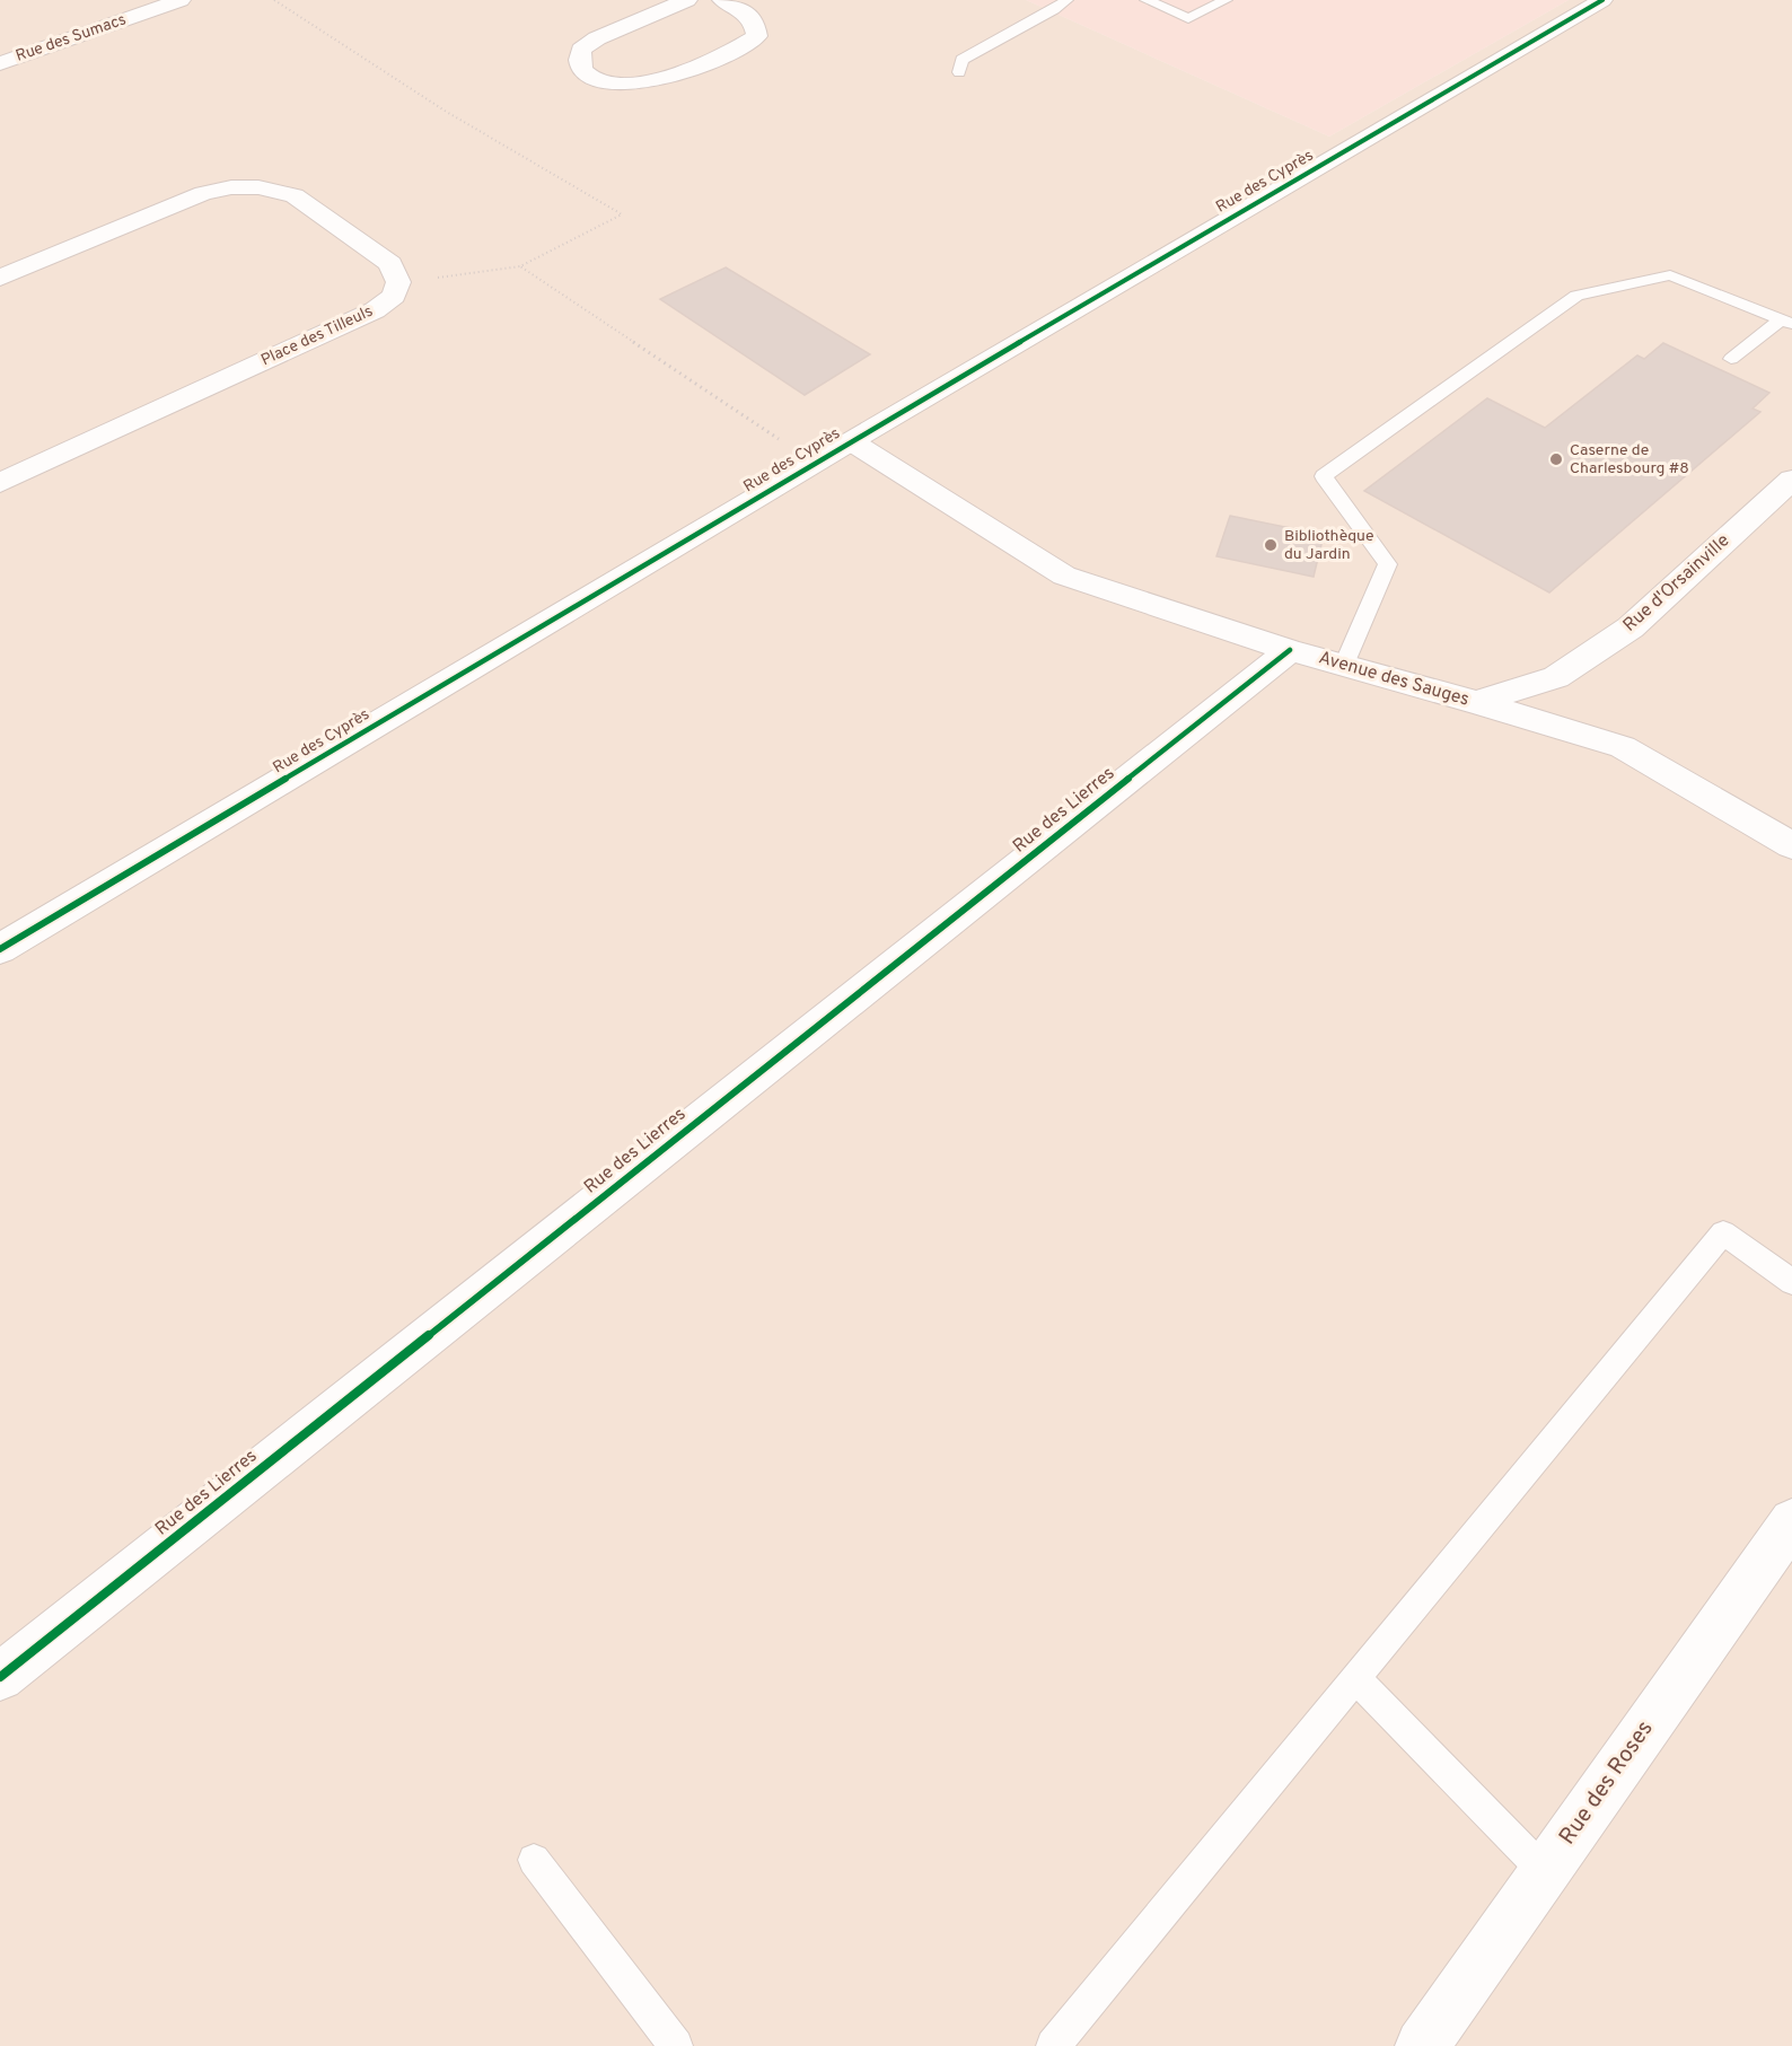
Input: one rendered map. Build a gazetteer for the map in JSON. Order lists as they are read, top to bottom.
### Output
{
  "streets": {
    "street": [
      "Rue des Sumacs",
      "Rue des Cyprès",
      "Place des Tilleuls",
      "Rue d'Orsainville",
      "Avenue des Sauges",
      "Rue des Lierres",
      "Rue des Roses"
    ]
  },
  "crossings": [
    ["Rue des Cyprès", "Avenue des Sauges"],
    ["Rue d'Orsainville", "Avenue des Sauges"],
    ["Avenue des Sauges", "Rue des Lierres"]
  ],
  "places": ["Caserne de Charlesbourg #8", "Bibliothèque du Jardin"]
}
